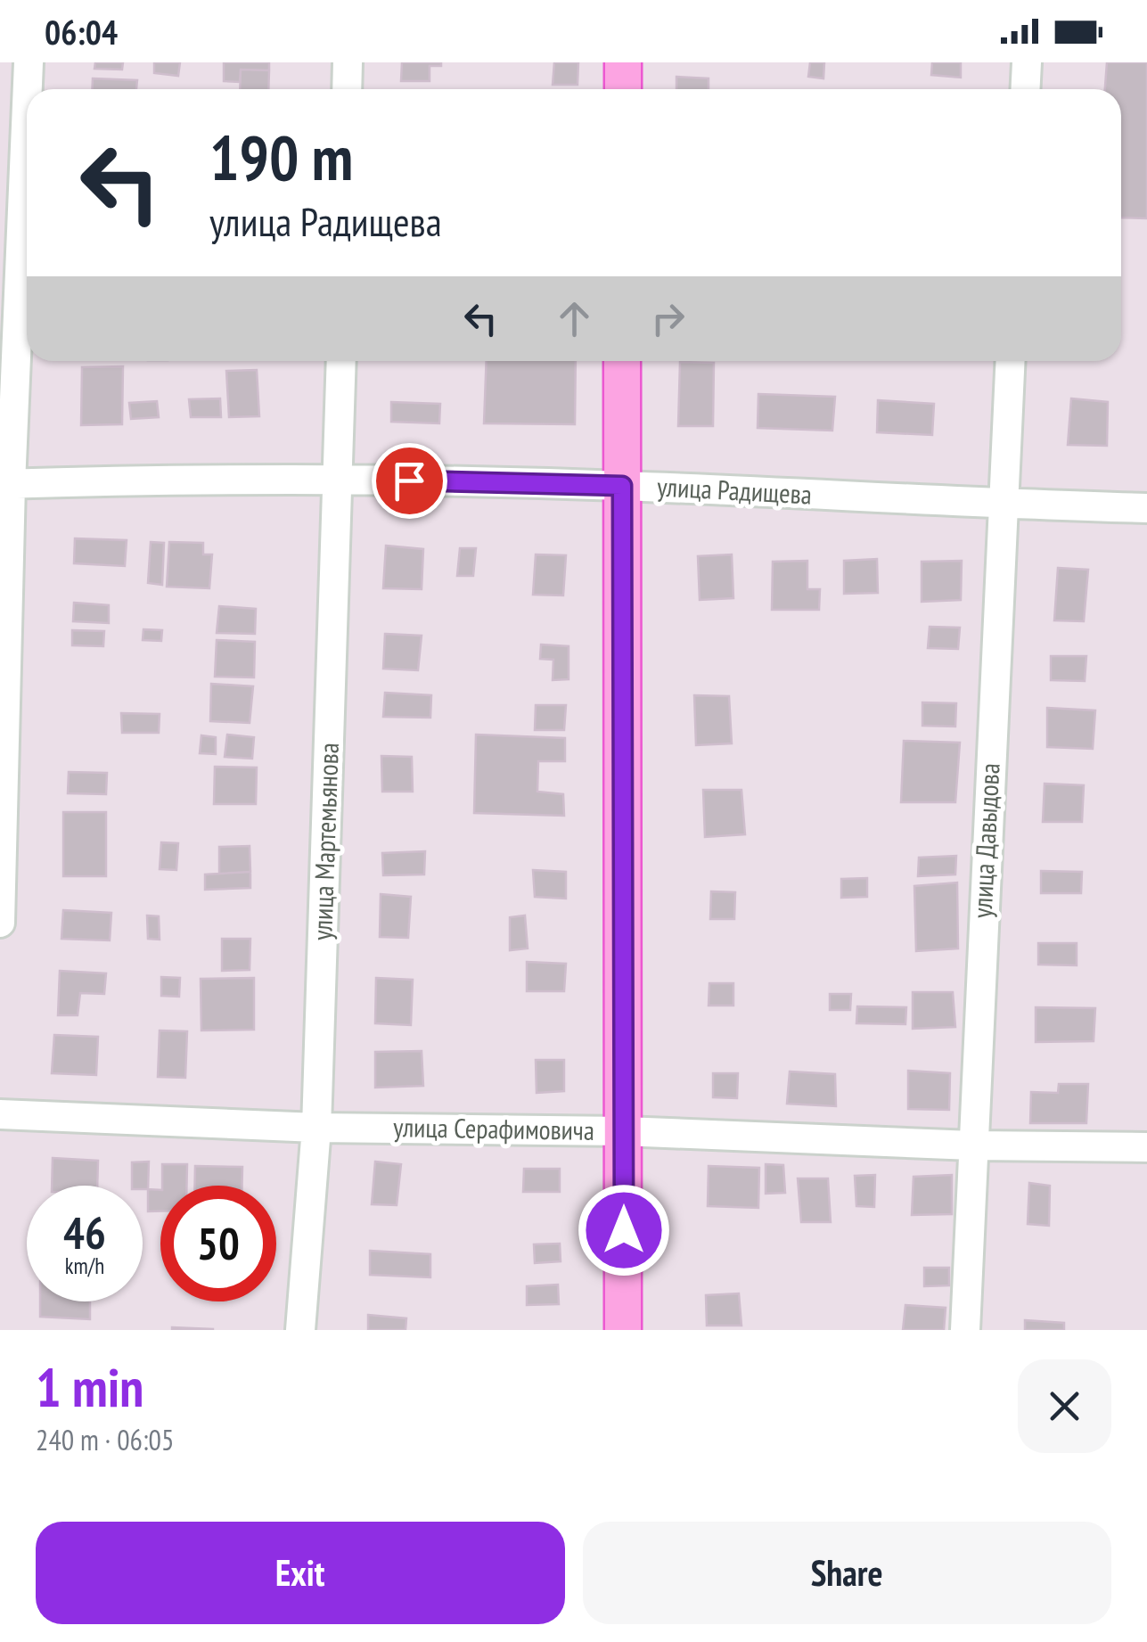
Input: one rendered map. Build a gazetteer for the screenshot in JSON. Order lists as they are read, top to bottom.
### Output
{
  "streets": {
    "street": [
      "улица Радищева",
      "улица Давыдова",
      "улица Мартемьянова",
      "улица Серафимовича"
    ]
  },
  "crossings": [
    ["улица Радищева", "улица Давыдова"],
    ["улица Радищева", "улица Мартемьянова"],
    ["улица Давыдова", "улица Серафимовича"],
    ["улица Мартемьянова", "улица Серафимовича"]
  ],
  "page": {
    "status": "06:04",
    "turn": ["190 m", "улица Радищева"],
    "speed": "46 km/h",
    "limit": "50",
    "heading": ["1 min", "240 m · 06:05"],
    "buttons": ["Exit", "Share"]
  }
}
